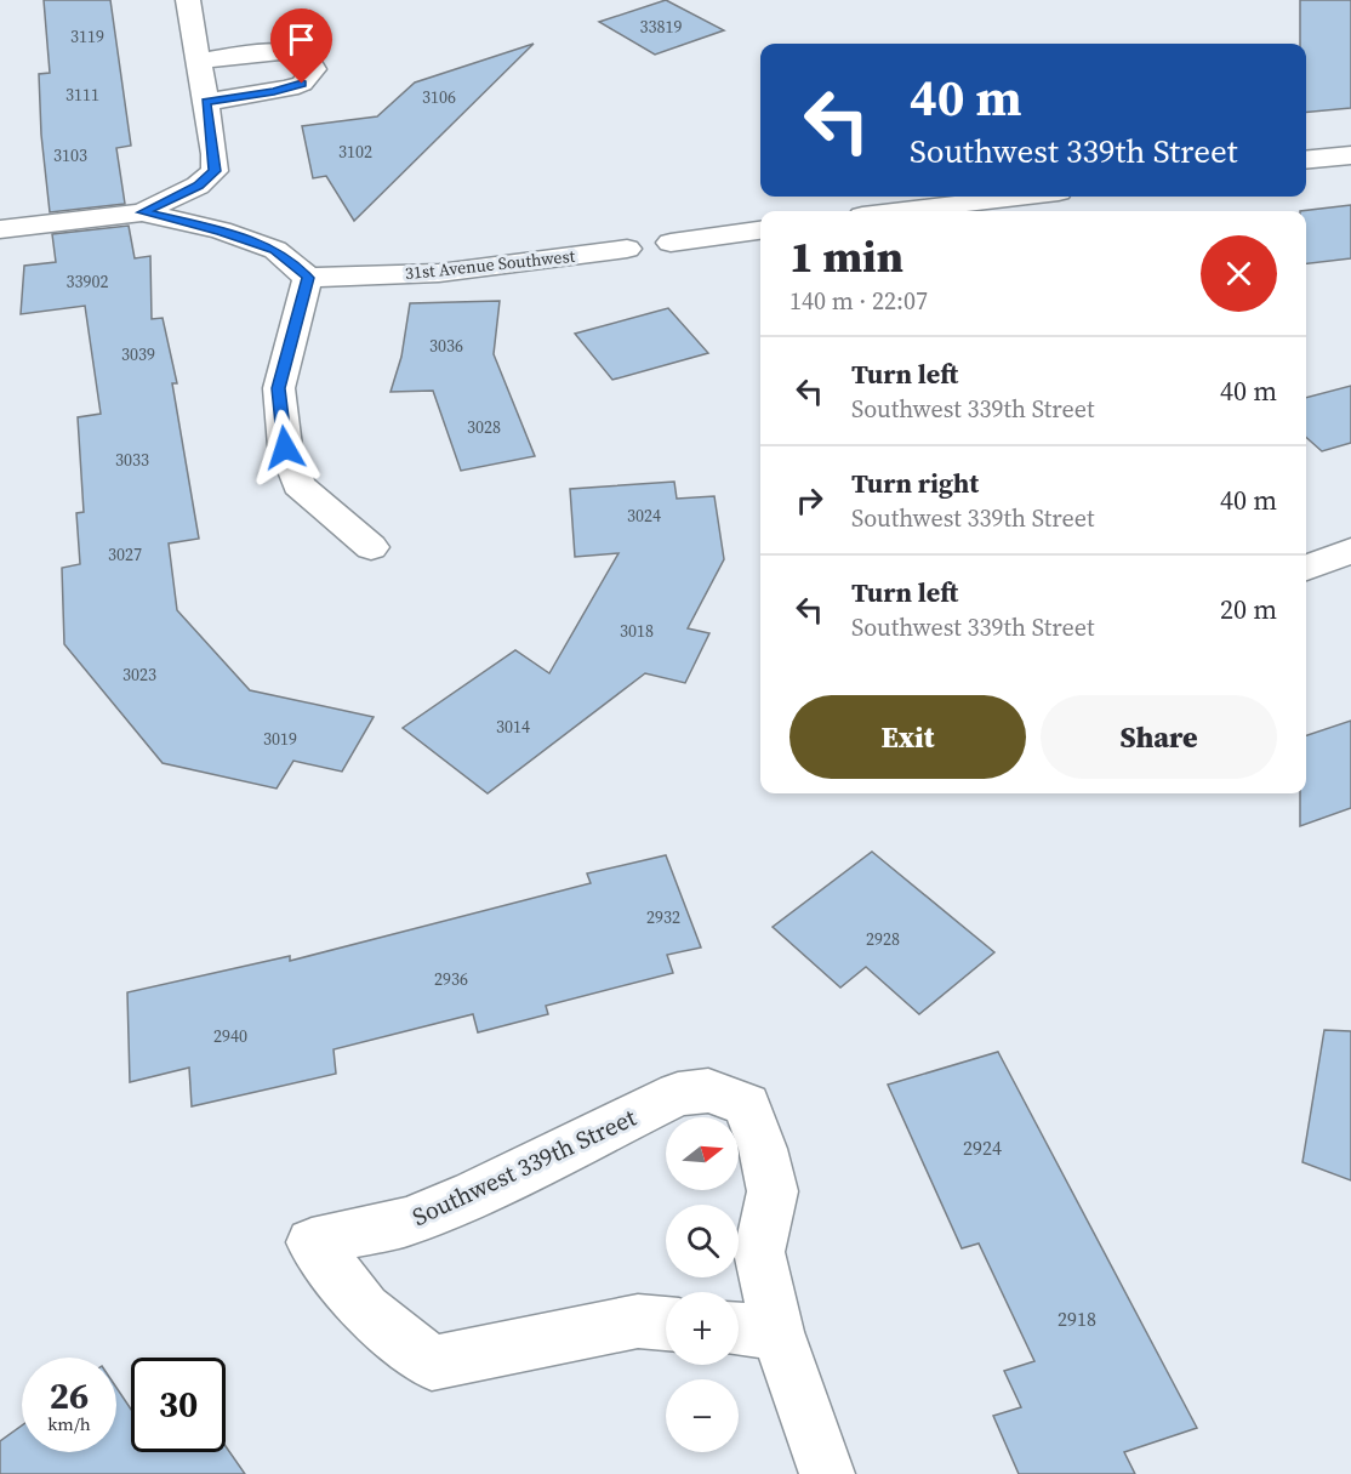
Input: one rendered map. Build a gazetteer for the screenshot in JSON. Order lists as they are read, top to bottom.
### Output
{
  "streets": {
    "street": ["31st Avenue Southwest", "Southwest 339th Street"]
  },
  "house_numbers": [
    "33819",
    "3119",
    "3111",
    "3106",
    "3102",
    "3103",
    "33902",
    "3036",
    "3039",
    "3028",
    "3033",
    "3024",
    "3027",
    "3018",
    "3023",
    "3014",
    "3019",
    "2932",
    "2928",
    "2936",
    "2940",
    "2924",
    "2918"
  ],
  "north": "right",
  "page": {
    "turn": ["40 m", "Southwest 339th Street"],
    "heading": ["1 min", "140 m · 22:07"],
    "list": [
      {
        "name": "Turn left",
        "note": "Southwest 339th Street",
        "value": "40 m"
      },
      {
        "name": "Turn right",
        "note": "Southwest 339th Street",
        "value": "40 m"
      },
      {
        "name": "Turn left",
        "note": "Southwest 339th Street",
        "value": "20 m"
      }
    ],
    "buttons": ["Exit", "Share"],
    "map_buttons": ["+", "−"],
    "speed": "26 km/h",
    "limit": "30"
  }
}
